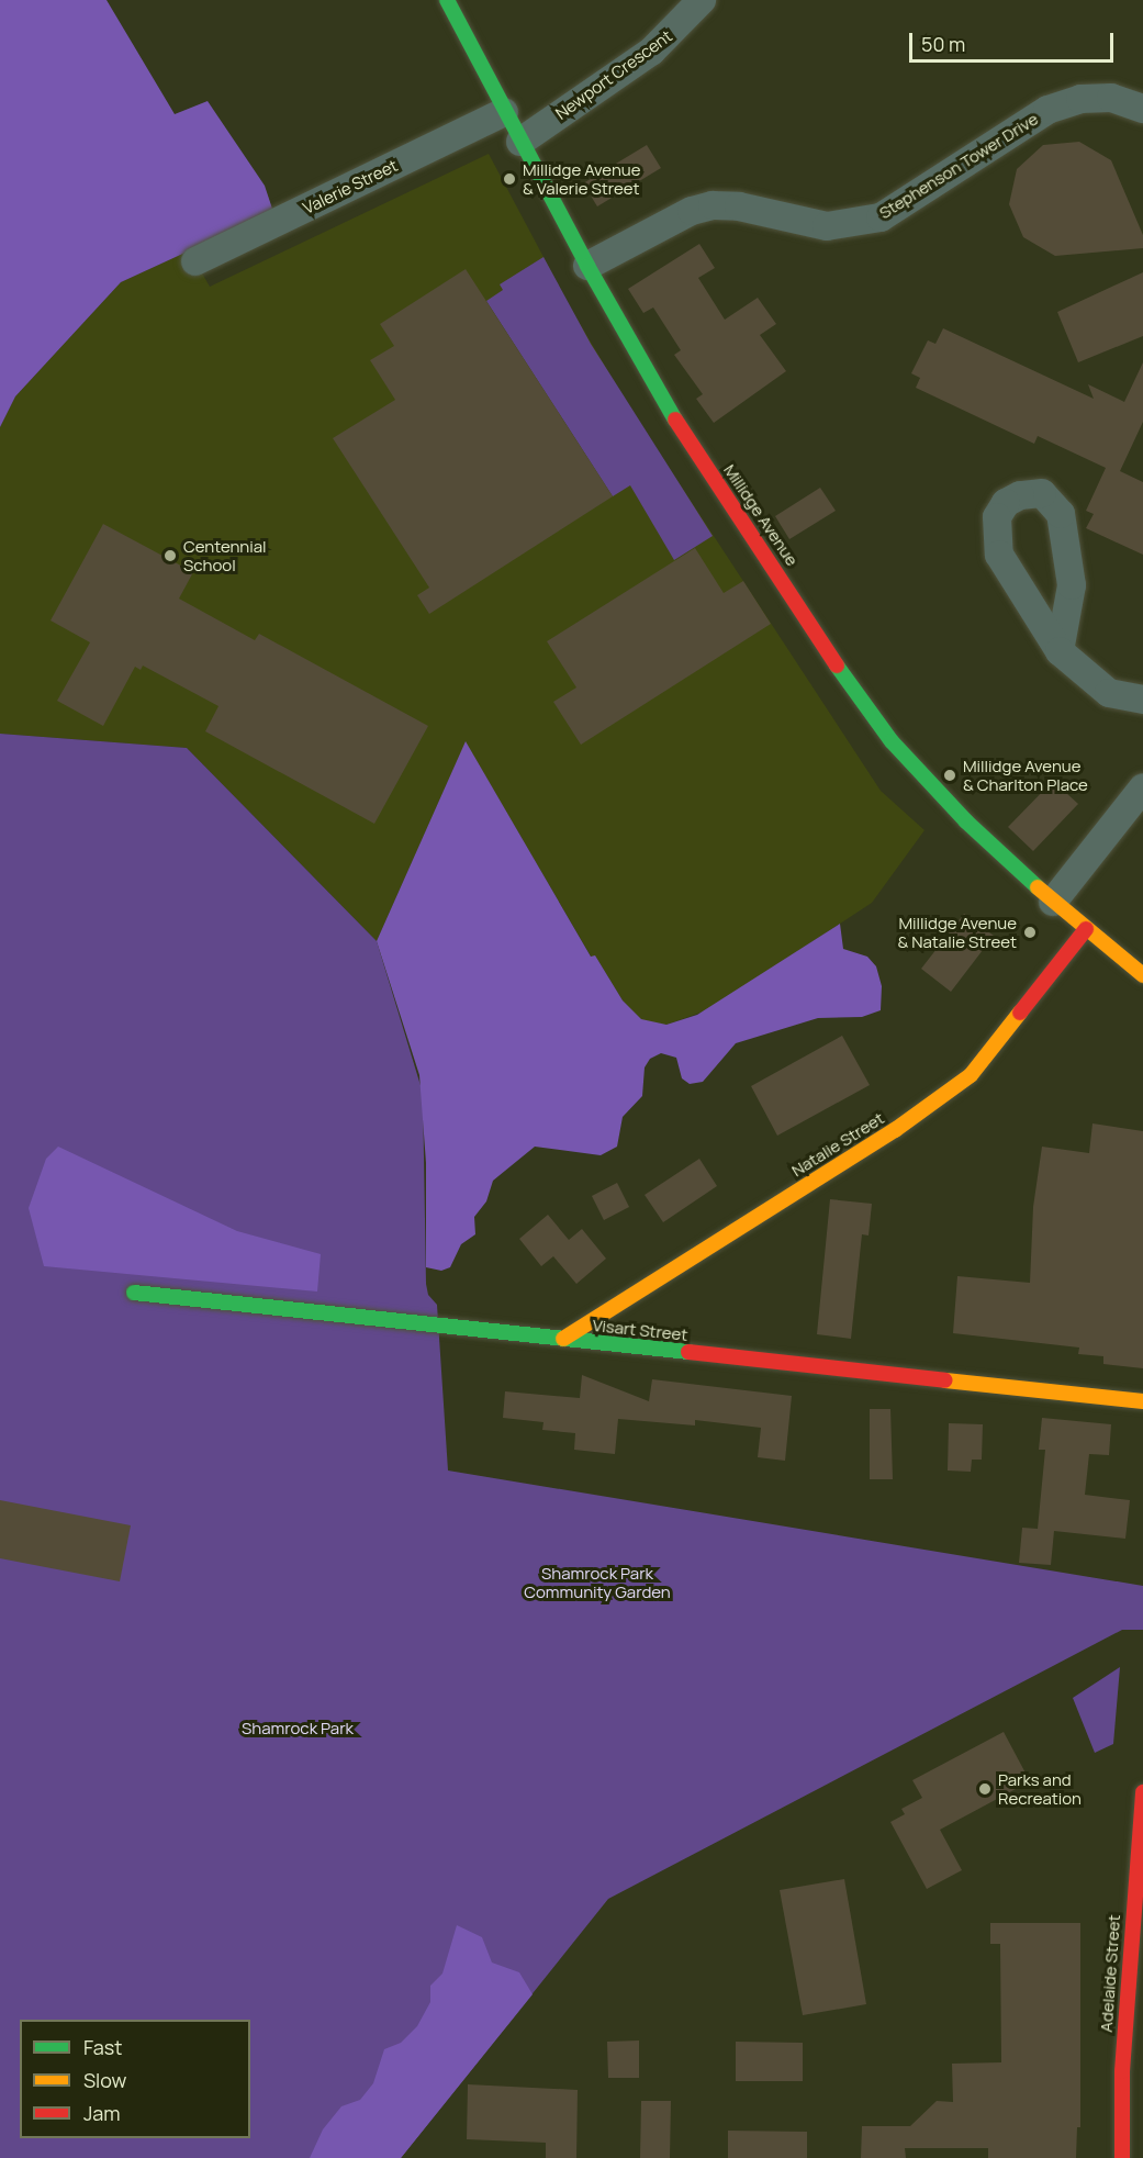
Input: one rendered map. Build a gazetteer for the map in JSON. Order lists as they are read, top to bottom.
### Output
{
  "streets": {
    "street": [
      "Newport Crescent",
      "Stephenson Tower Drive",
      "Valerie Street",
      "Millidge Avenue",
      "Natalie Street",
      "Visart Street",
      "Adelaide Street"
    ]
  },
  "crossings": [
    ["Newport Crescent", "Millidge Avenue"],
    ["Stephenson Tower Drive", "Millidge Avenue"],
    ["Valerie Street", "Millidge Avenue"],
    ["Millidge Avenue", "Natalie Street"],
    ["Natalie Street", "Visart Street"]
  ],
  "parks": ["Shamrock Park Community Garden", "Shamrock Park"],
  "places": [
    "Millidge Avenue & Valerie Street",
    "Centennial School",
    "Millidge Avenue & Charlton Place",
    "Millidge Avenue & Natalie Street",
    "Parks and Recreation"
  ],
  "legend": ["Fast", "Slow", "Jam"],
  "scale_bar": "50 m"
}
